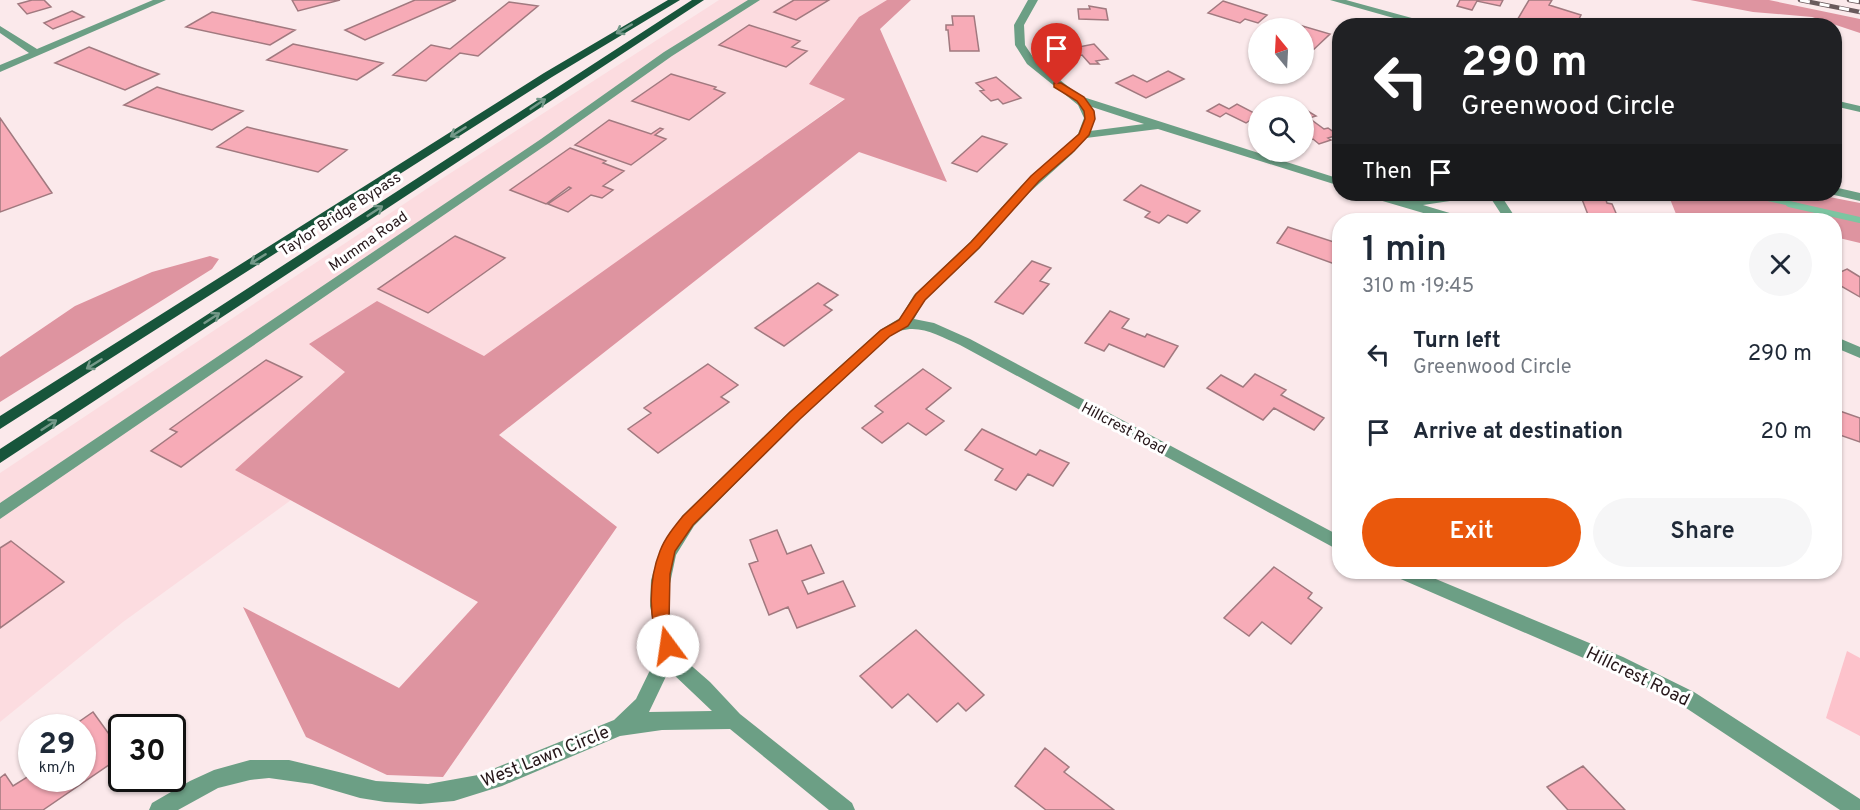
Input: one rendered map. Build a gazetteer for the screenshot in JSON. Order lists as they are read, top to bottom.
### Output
{
  "streets": {
    "main road": ["Taylor Bridge Bypass"],
    "street": ["Mumma Road", "Hillcrest Road", "West Lawn Circle"]
  },
  "north": "top",
  "page": {
    "turn": ["290 m", "Greenwood Circle"],
    "then": "Then",
    "heading": ["1 min", "310 m · 19:45"],
    "list": [
      {
        "name": "Turn left",
        "note": "Greenwood Circle",
        "value": "290 m"
      },
      {
        "name": "Arrive at destination",
        "value": "20 m"
      }
    ],
    "buttons": ["Exit", "Share"],
    "speed": "29 km/h",
    "limit": "30"
  }
}
